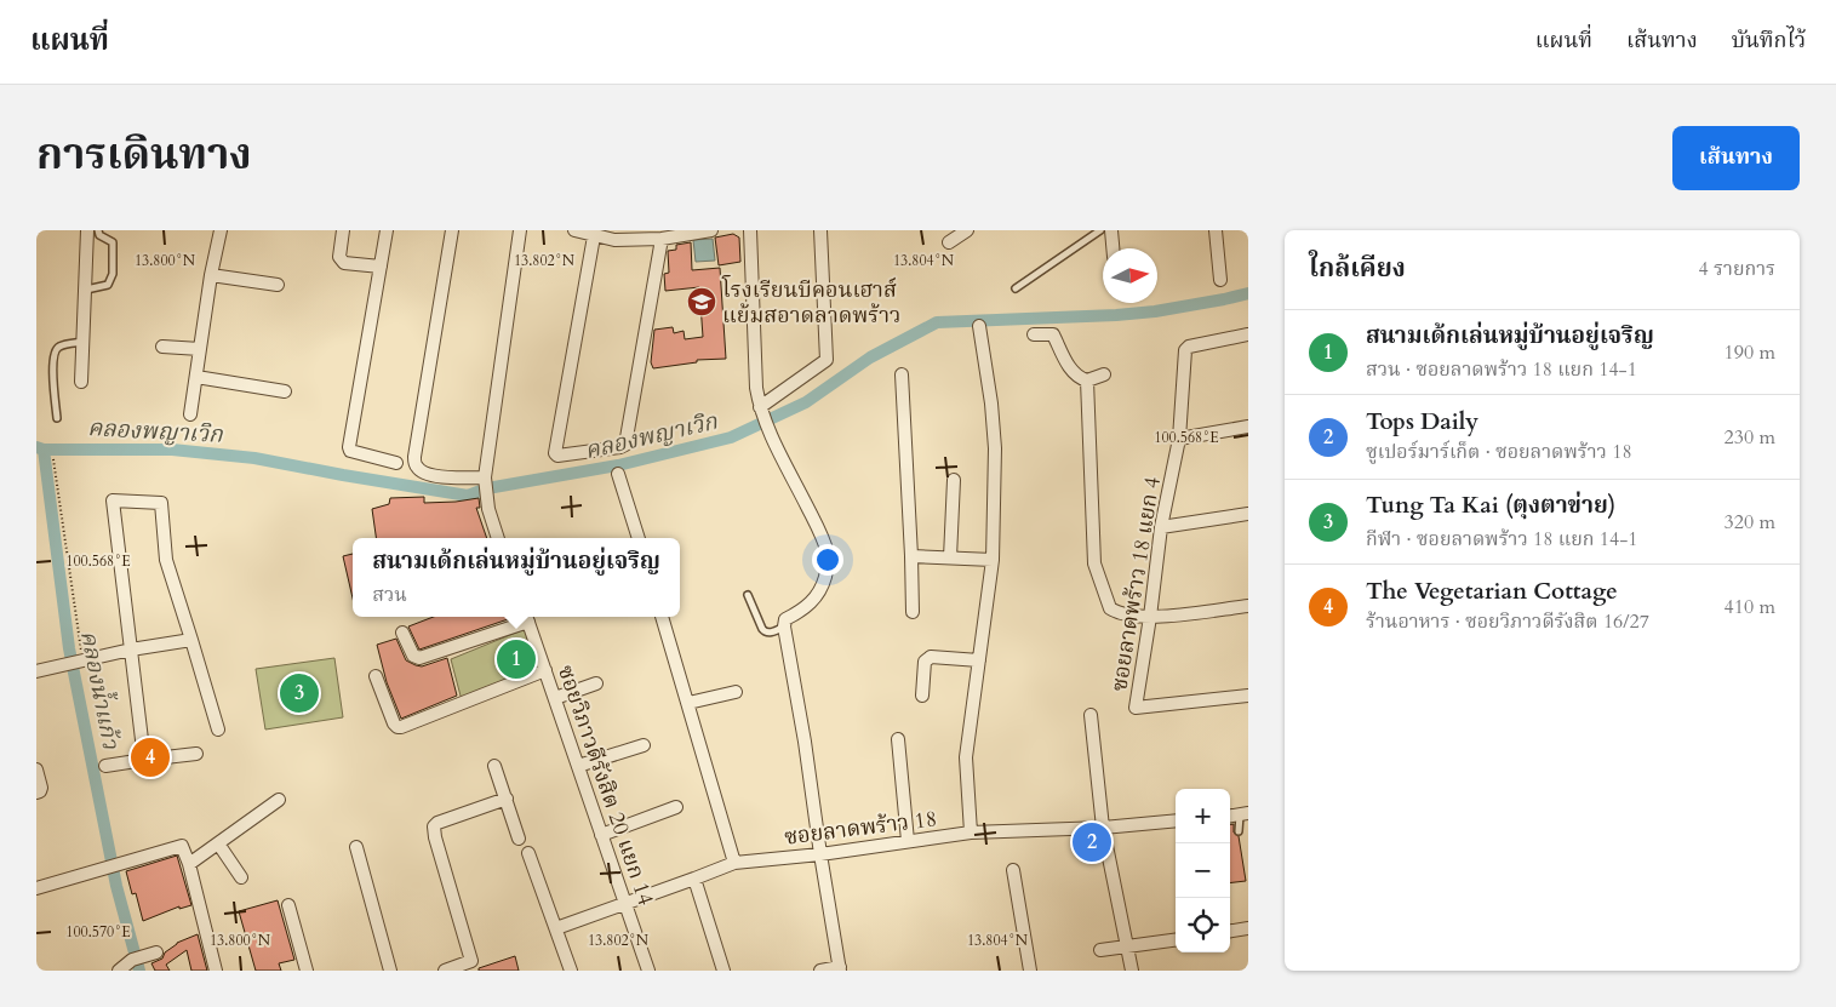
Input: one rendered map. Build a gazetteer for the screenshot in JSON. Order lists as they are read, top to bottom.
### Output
{
  "streets": {
    "street": ["ซอยลาดพร้าว 18 แยก 4", "ซอยวิภาวดีรังสิต 20 แยก 14", "ซอยลาดพร้าว 18"]
  },
  "crossings": [
    ["ซอยวิภาวดีรังสิต 20 แยก 14", "ซอยลาดพร้าว 18"]
  ],
  "water": ["คลองพญาเวิก", "คลองน้ำแก้ว"],
  "places": {
    "school or university": ["โรงเรียนบีคอนเฮาส์ แย้มสอาดลาดพร้าว"]
  },
  "north": "right",
  "page": {
    "header": "แผนที่",
    "nav": ["แผนที่", "เส้นทาง", "บันทึกไว้"],
    "title": "การเดินทาง",
    "buttons": "เส้นทาง",
    "heading": ["ใกล้เคียง", "4 รายการ"],
    "list": [
      {
        "mark": "1",
        "name": "สนามเด้กเล่นหมู่บ้านอยู่เจริญ",
        "note": "สวน · ซอยลาดพร้าว 18 แยก 14-1",
        "value": "190 m"
      },
      {
        "mark": "2",
        "name": "Tops Daily",
        "note": "ซูเปอร์มาร์เก็ต · ซอยลาดพร้าว 18",
        "value": "230 m"
      },
      {
        "mark": "3",
        "name": "Tung Ta Kai (ตุงตาข่าย)",
        "note": "กีฬา · ซอยลาดพร้าว 18 แยก 14-1",
        "value": "320 m"
      },
      {
        "mark": "4",
        "name": "The Vegetarian Cottage",
        "note": "ร้านอาหาร · ซอยวิภาวดีรังสิต 16/27",
        "value": "410 m"
      }
    ],
    "popup": ["สนามเด้กเล่นหมู่บ้านอยู่เจริญ", "สวน"],
    "pins": [
      "1",
      "3",
      "4",
      "2"
    ],
    "map_buttons": ["+", "−"]
  },
  "coordinates": [
    "13.800°N",
    "13.802°N",
    "13.804°N",
    "100.568°E",
    "100.570°E"
  ]
}
